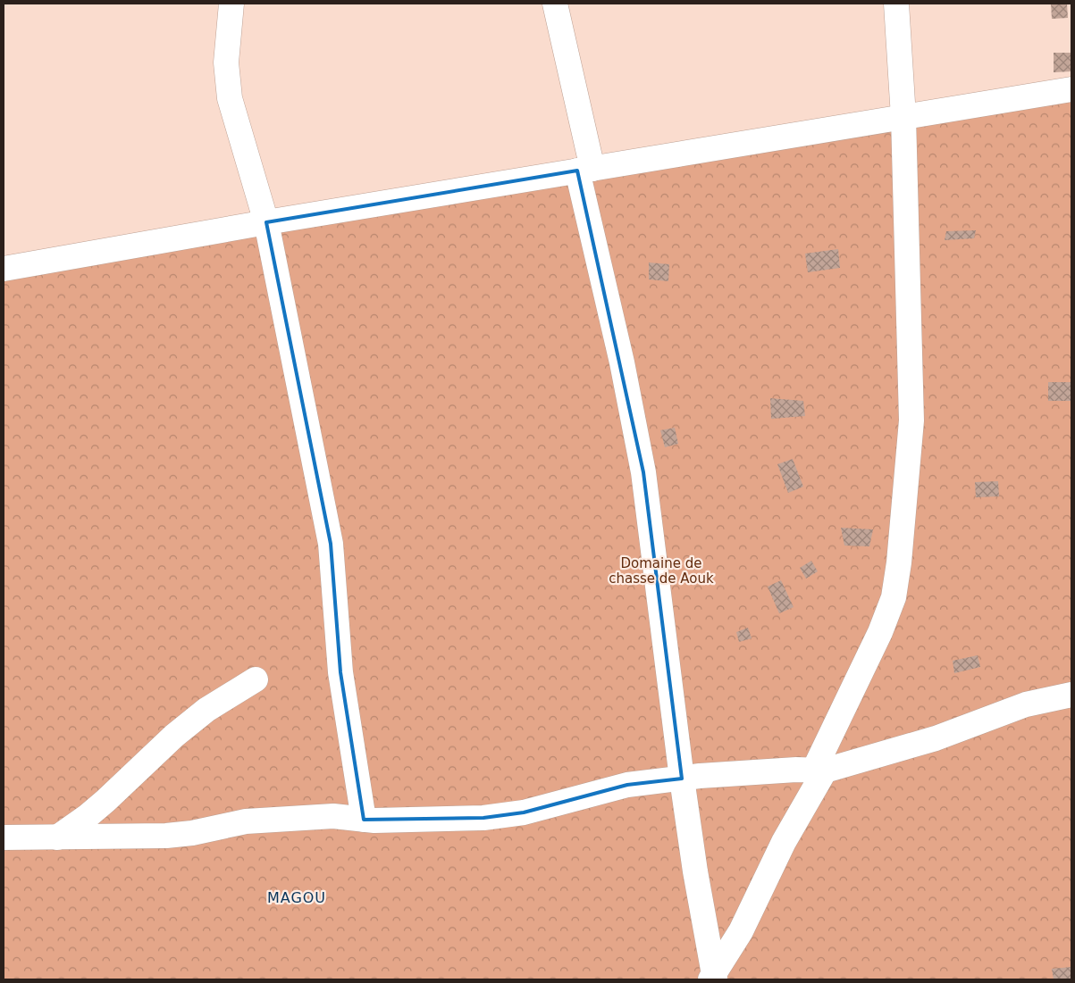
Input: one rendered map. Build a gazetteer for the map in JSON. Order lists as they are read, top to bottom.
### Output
{
  "districts": ["MAGOU"],
  "parks": ["Domaine de chasse de Aouk"]
}
